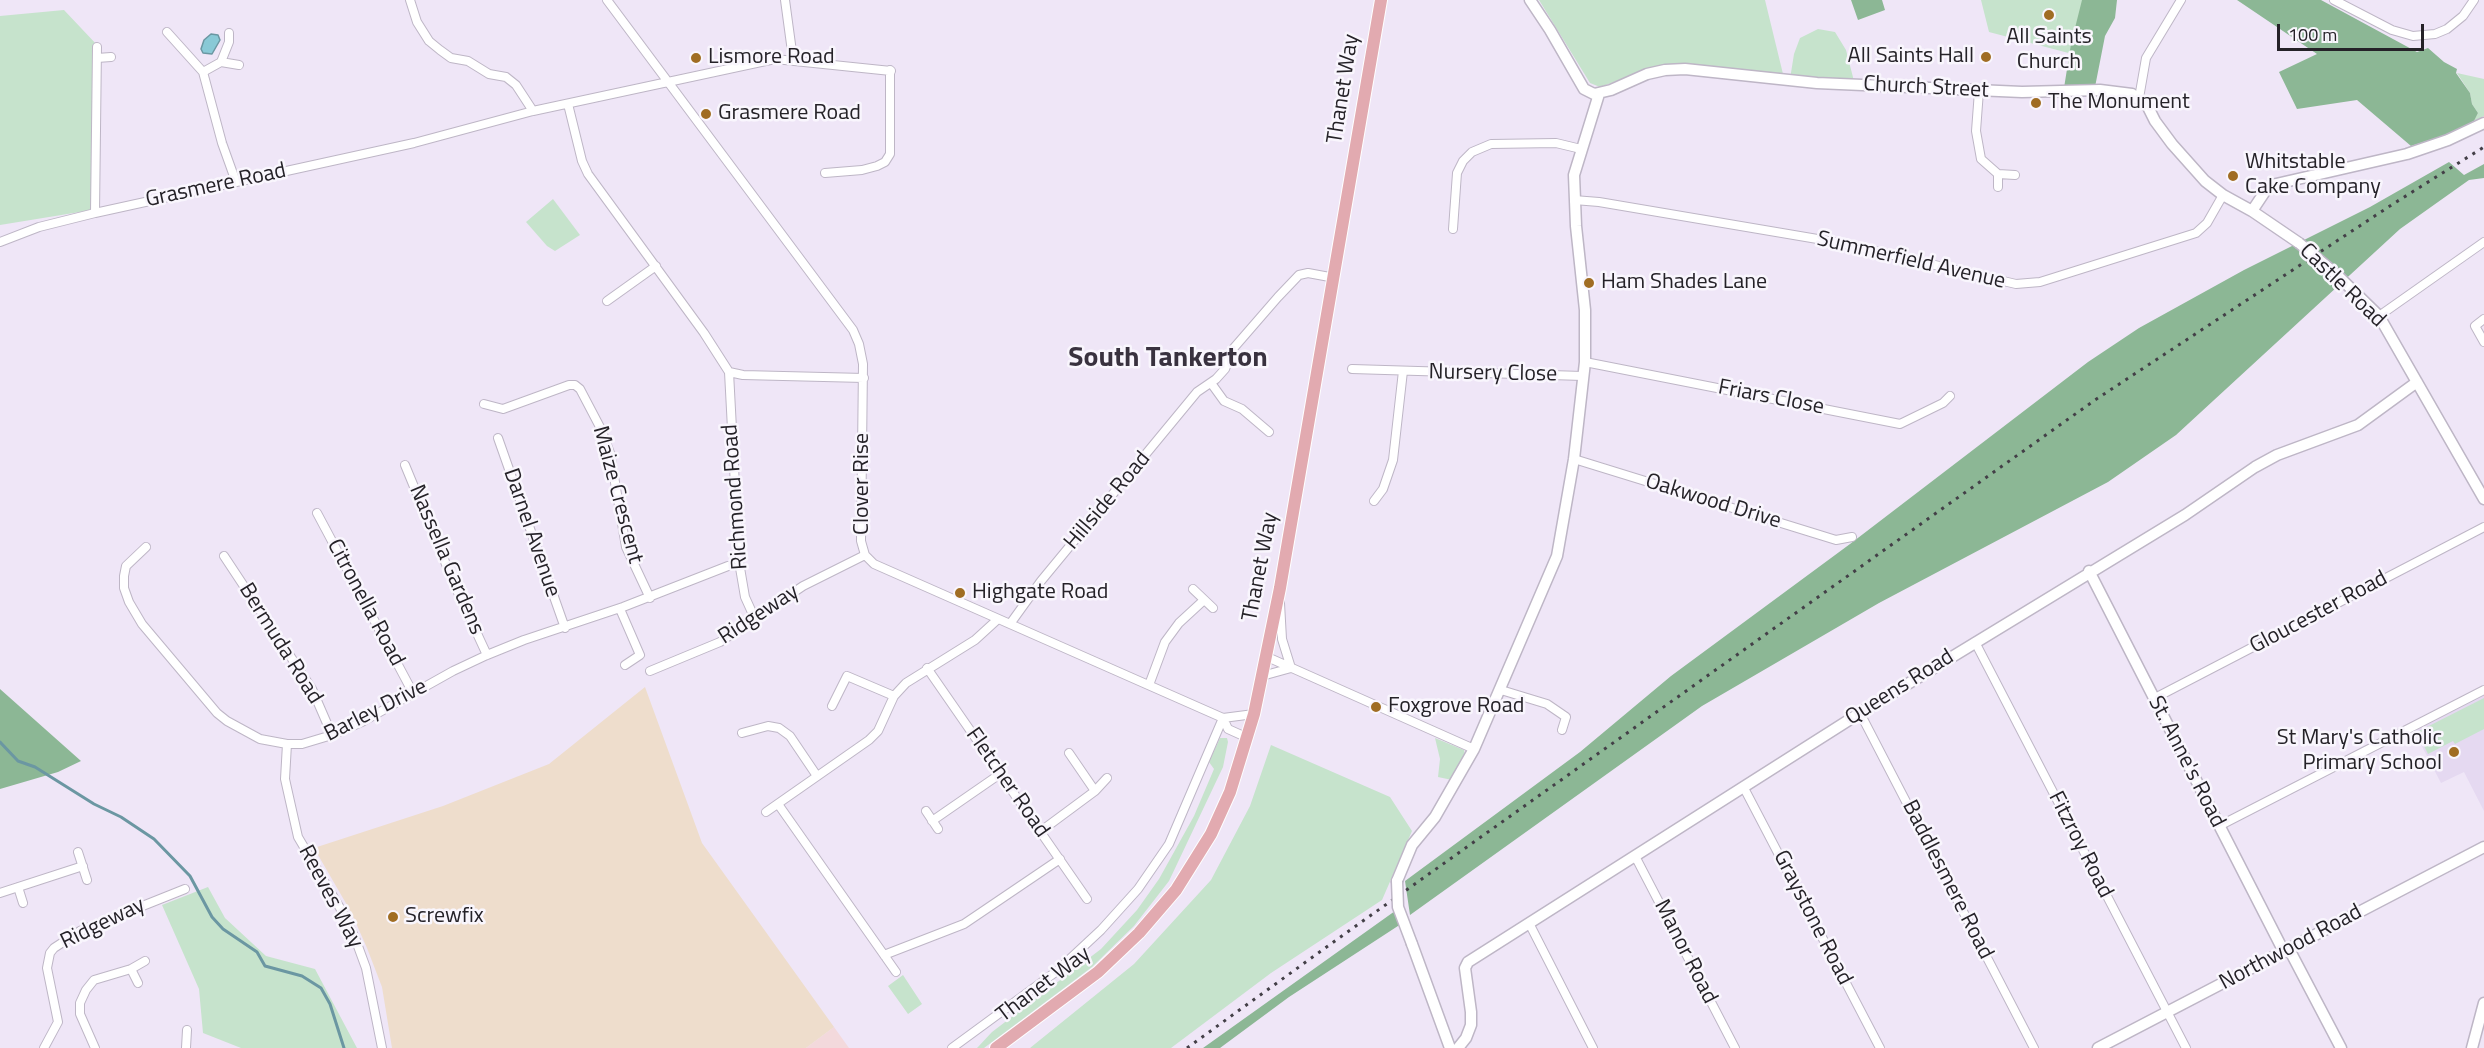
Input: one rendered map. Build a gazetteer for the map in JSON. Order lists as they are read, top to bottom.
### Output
{
  "streets": {
    "main road": ["Thanet Way"],
    "street": [
      "Church Street",
      "Grasmere Road",
      "Summerfield Avenue",
      "Castle Road",
      "Nursery Close",
      "Friars Close",
      "Clover Rise",
      "Maize Crescent",
      "Richmond Road",
      "Hillside Road",
      "Oakwood Drive",
      "Darnel Avenue",
      "Nassella Gardens",
      "Citronella Road",
      "Gloucester Road",
      "Ridgeway",
      "Bermuda Road",
      "Queens Road",
      "Barley Drive",
      "St. Anne's Road",
      "Fletcher Road",
      "Fitzroy Road",
      "Baddlesmere Road",
      "Reeves Way",
      "Graystone Road",
      "Northwood Road",
      "Manor Road"
    ]
  },
  "crossings": [
    ["Thanet Way", "Clover Rise"],
    ["Thanet Way", "Hillside Road"],
    ["Grasmere Road", "Clover Rise"],
    ["Summerfield Avenue", "Castle Road"],
    ["Castle Road", "Queens Road"],
    ["Clover Rise", "Hillside Road"],
    ["Clover Rise", "Ridgeway"],
    ["Maize Crescent", "Barley Drive"],
    ["Richmond Road", "Ridgeway"],
    ["Darnel Avenue", "Barley Drive"],
    ["Nassella Gardens", "Barley Drive"],
    ["Citronella Road", "Barley Drive"],
    ["Gloucester Road", "St. Anne's Road"],
    ["Bermuda Road", "Barley Drive"],
    ["Queens Road", "St. Anne's Road"],
    ["Queens Road", "Fitzroy Road"],
    ["Queens Road", "Baddlesmere Road"],
    ["Queens Road", "Graystone Road"],
    ["Queens Road", "Manor Road"],
    ["Barley Drive", "Reeves Way"],
    ["St. Anne's Road", "Northwood Road"],
    ["Fitzroy Road", "Northwood Road"]
  ],
  "districts": ["South Tankerton"],
  "places": [
    "All Saints Church",
    "All Saints Hall",
    "Lismore Road",
    "The Monument",
    "Grasmere Road",
    "Whitstable Cake Company",
    "Ham Shades Lane",
    "Highgate Road",
    "Foxgrove Road",
    "St Mary's Catholic Primary School",
    "Screwfix"
  ],
  "scale_bar": "100 m"
}
